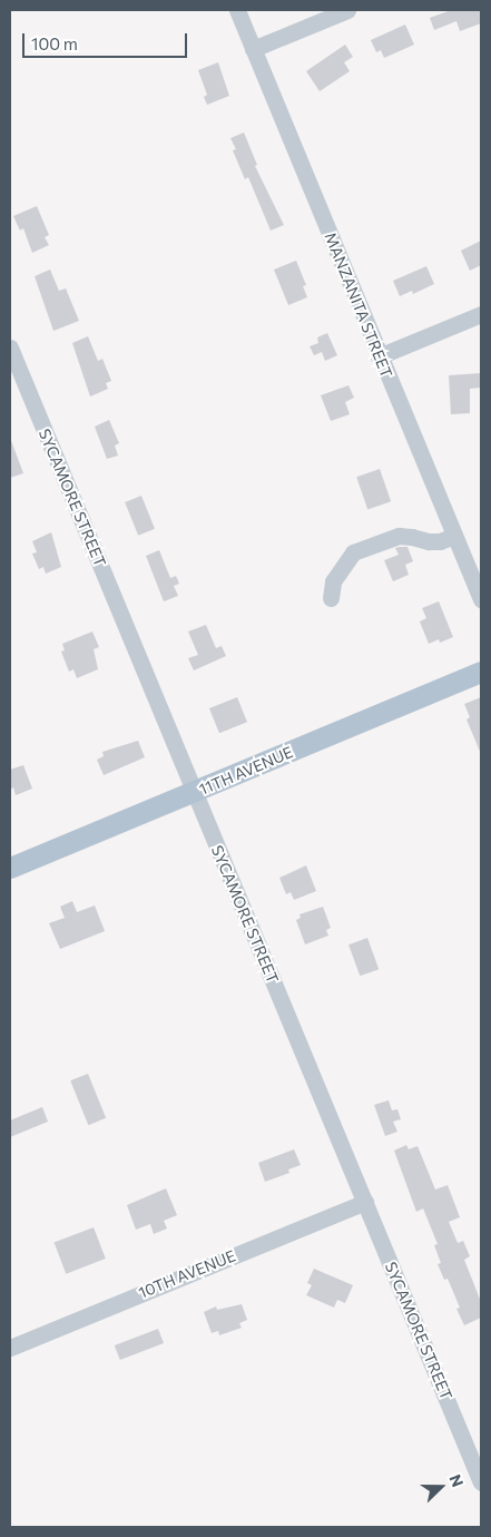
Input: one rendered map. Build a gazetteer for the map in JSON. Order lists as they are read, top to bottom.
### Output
{
  "streets": {
    "main road": ["11TH AVENUE"],
    "street": ["MANZANITA STREET", "SYCAMORE STREET", "10TH AVENUE"]
  },
  "crossings": [
    ["SYCAMORE STREET", "11TH AVENUE"],
    ["SYCAMORE STREET", "10TH AVENUE"]
  ],
  "scale_bar": "100 m",
  "north": "right"
}
